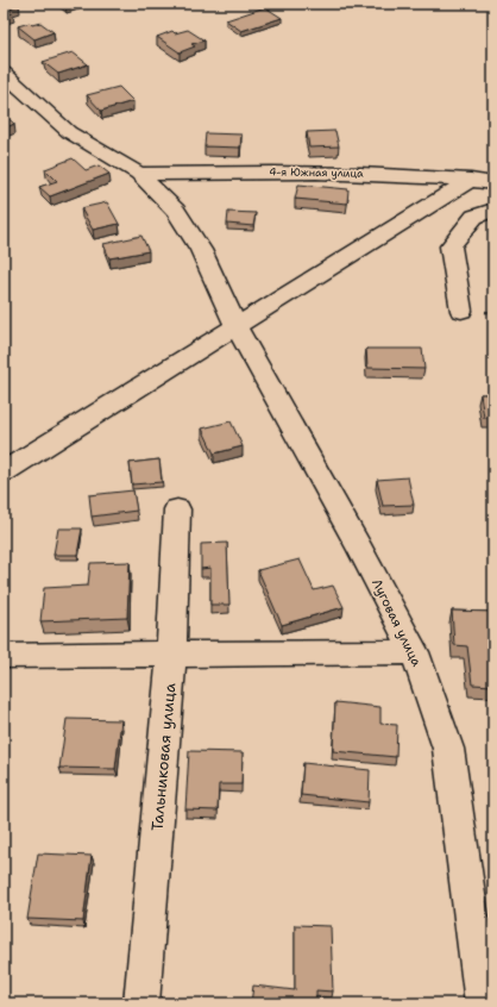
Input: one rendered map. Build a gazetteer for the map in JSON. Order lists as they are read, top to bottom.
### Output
{
  "streets": {
    "street": ["4-я Южная улица", "Луговая улица", "Тальниковая улица"]
  },
  "crossings": [
    ["4-я Южная улица", "Луговая улица"]
  ]
}
